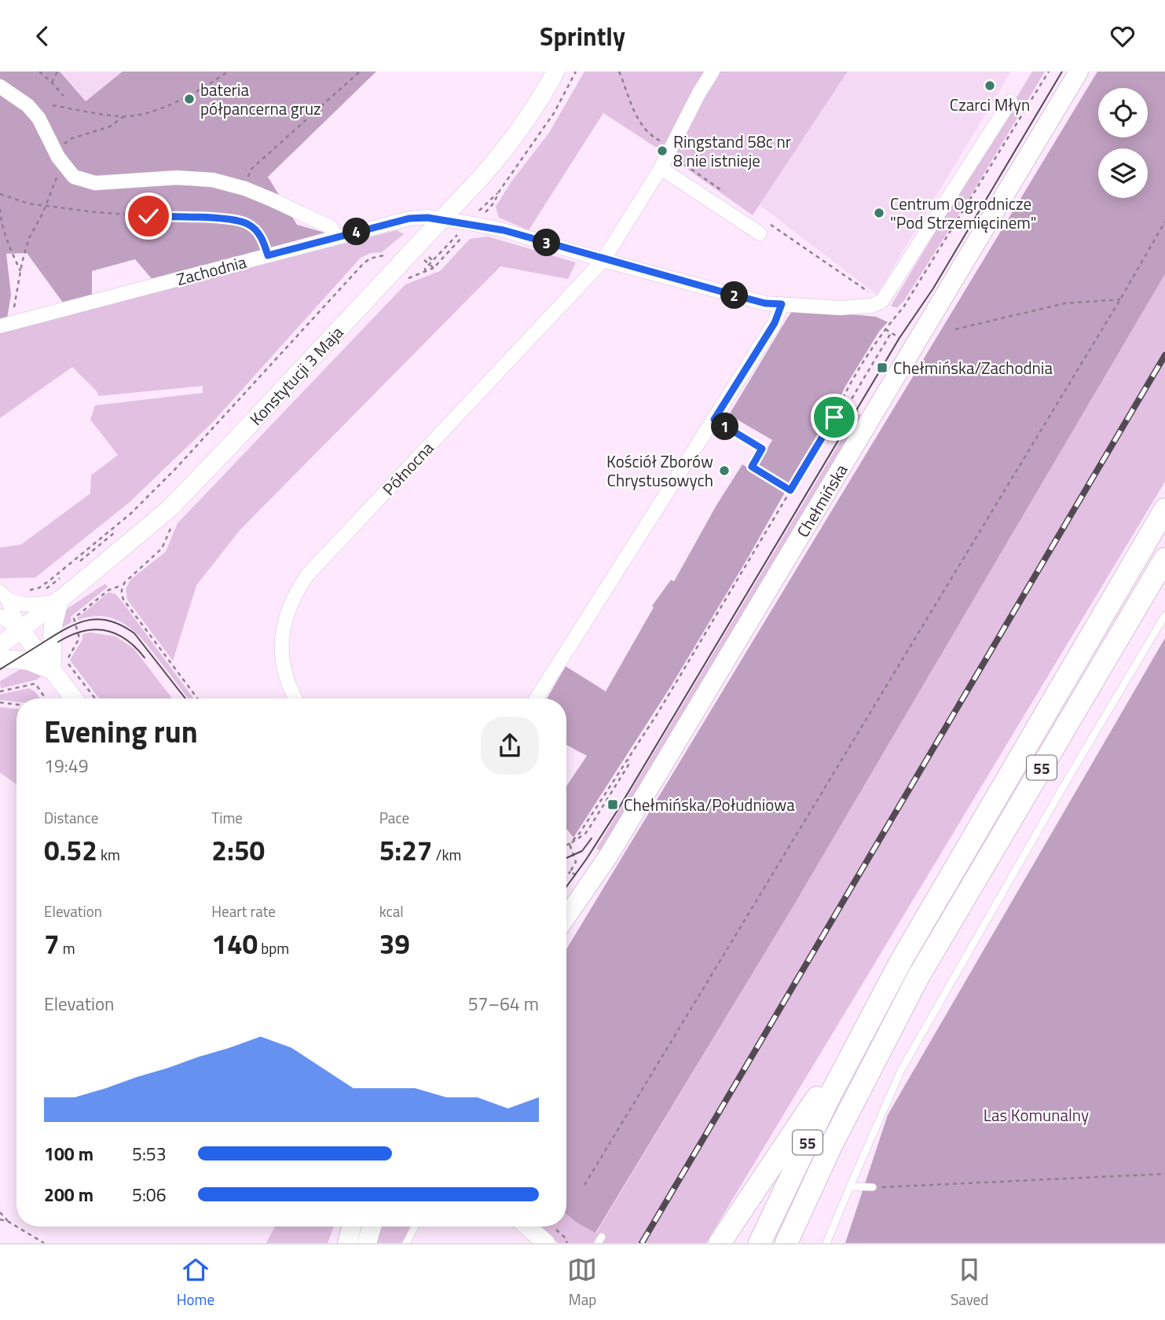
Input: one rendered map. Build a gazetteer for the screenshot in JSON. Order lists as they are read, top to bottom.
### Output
{
  "streets": {
    "main road": ["Chełmińska", "55"],
    "street": ["Zachodnia", "Konstytucji 3 Maja", "Północna"]
  },
  "crossings": [
    ["Zachodnia", "Konstytucji 3 Maja"],
    ["Zachodnia", "Północna"]
  ],
  "parks": ["Las Komunalny"],
  "places": {
    "other": [
      "Czarci Młyn",
      "bateria półpancerna gruz",
      "Ringstand 58c nr 8 nie istnieje",
      "Centrum Ogrodnicze \"Pod Strzemięcinem\"",
      "Kościół Zborów Chrystusowych"
    ],
    "transit": ["Chełmińska/Zachodnia", "Chełmińska/Południowa"]
  },
  "page": {
    "header": "Sprintly",
    "pins": [
      "4",
      "3",
      "2",
      "1"
    ],
    "heading": ["Evening run", "19:49"],
    "stats": [
      ["Distance", "0.52 km"],
      ["Time", "2:50"],
      ["Pace", "5:27 /km"],
      ["Elevation", "7 m"],
      ["Heart rate", "140 bpm"],
      ["kcal", "39"]
    ],
    "chart": ["Elevation", "57–64 m"],
    "list": [
      {
        "name": "100 m",
        "note": "5:53"
      },
      {
        "name": "200 m",
        "note": "5:06"
      }
    ],
    "tabs": ["Home", "Map", "Saved"]
  }
}
